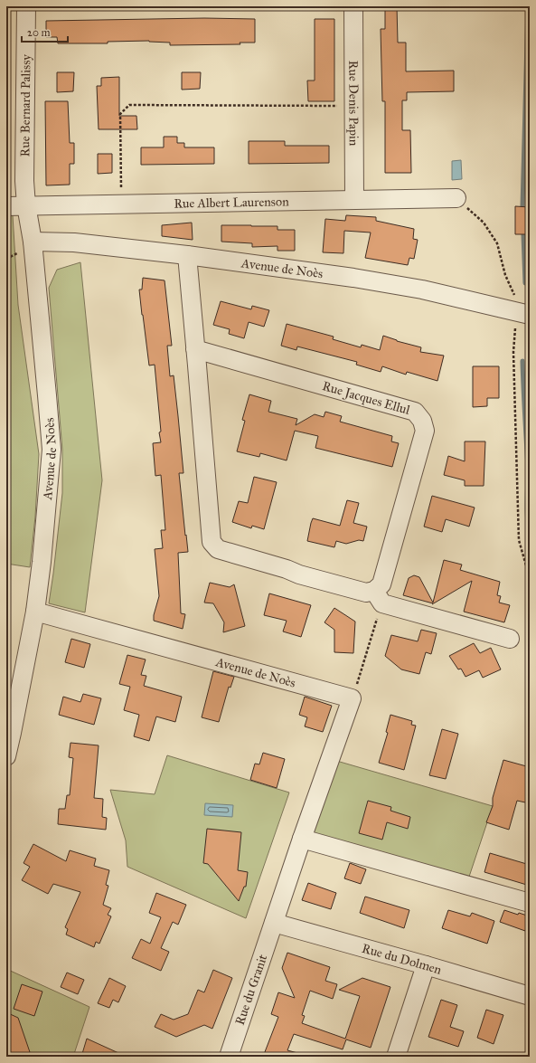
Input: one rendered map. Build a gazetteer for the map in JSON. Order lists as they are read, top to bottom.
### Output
{
  "streets": {
    "street": [
      "Rue Denis Papin",
      "Rue Bernard Palissy",
      "Rue Albert Laurenson",
      "Avenue de Noès",
      "Rue Jacques Ellul",
      "Rue du Dolmen",
      "Rue du Granit"
    ]
  },
  "crossings": [
    ["Rue Denis Papin", "Rue Albert Laurenson"],
    ["Rue Bernard Palissy", "Rue Albert Laurenson"],
    ["Rue Bernard Palissy", "Avenue de Noès"],
    ["Rue Albert Laurenson", "Avenue de Noès"],
    ["Avenue de Noès", "Rue du Granit"],
    ["Rue du Dolmen", "Rue du Granit"]
  ],
  "scale_bar": "20 m"
}
